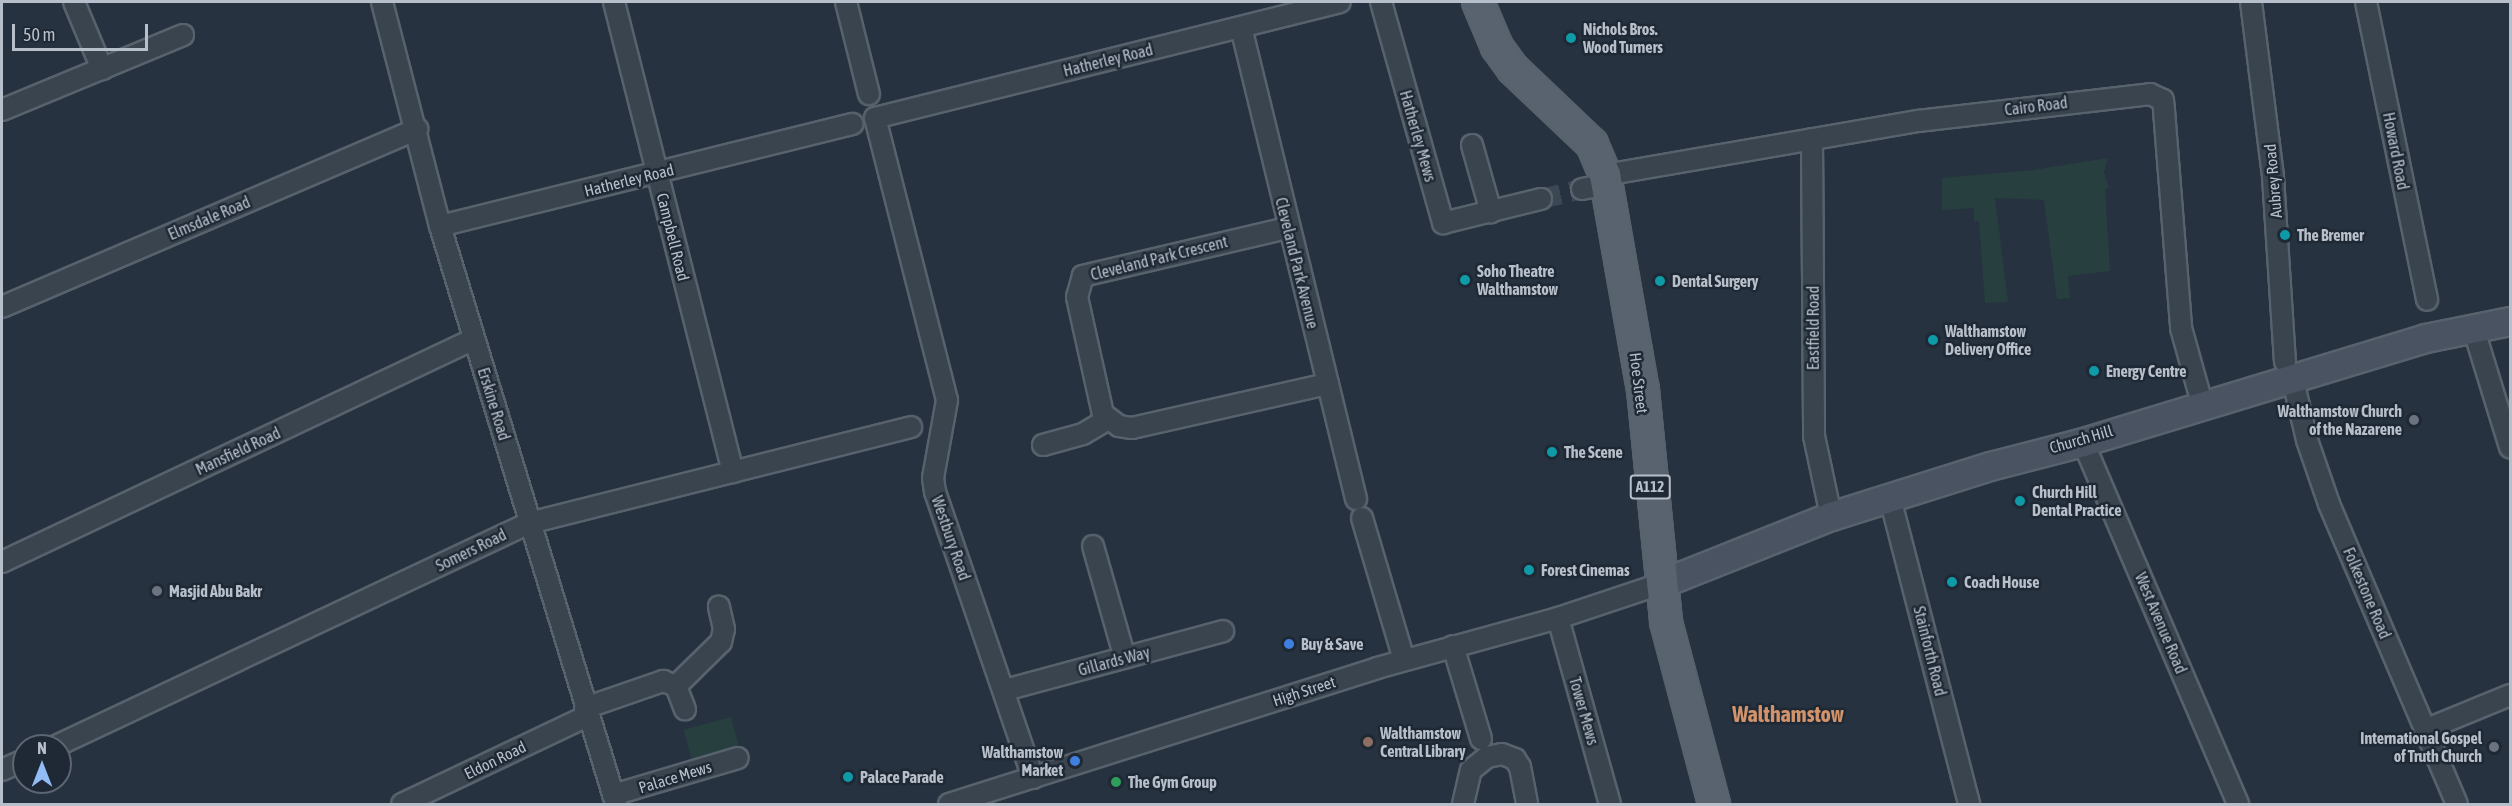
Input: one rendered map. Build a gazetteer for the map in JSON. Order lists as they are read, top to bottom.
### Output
{
  "streets": {
    "main road": ["Hoe Street", "A112"],
    "street": [
      "Hatherley Road",
      "Cairo Road",
      "Hatherley Mews",
      "Howard Road",
      "Aubrey Road",
      "Elmsdale Road",
      "Campbell Road",
      "Cleveland Park Crescent",
      "Cleveland Park Avenue",
      "Eastfield Road",
      "Erskine Road",
      "Church Hill",
      "Mansfield Road",
      "Westbury Road",
      "Somers Road",
      "Folkestone Road",
      "West Avenue Road",
      "Stainforth Road",
      "Gillards Way",
      "High Street",
      "Tower Mews",
      "Eldon Road",
      "Palace Mews"
    ]
  },
  "crossings": [
    ["Hatherley Road", "Campbell Road"],
    ["Hatherley Road", "Cleveland Park Avenue"],
    ["Hatherley Road", "Erskine Road"],
    ["Hatherley Road", "Westbury Road"],
    ["Cairo Road", "Eastfield Road"],
    ["Cairo Road", "Hoe Street"],
    ["Cairo Road", "Church Hill"],
    ["Aubrey Road", "Church Hill"],
    ["Aubrey Road", "Folkestone Road"],
    ["Elmsdale Road", "Erskine Road"],
    ["Campbell Road", "Somers Road"],
    ["Cleveland Park Crescent", "Cleveland Park Avenue"],
    ["Eastfield Road", "Church Hill"],
    ["Hoe Street", "Church Hill"],
    ["Hoe Street", "High Street"],
    ["Erskine Road", "Mansfield Road"],
    ["Erskine Road", "Somers Road"],
    ["Erskine Road", "Eldon Road"],
    ["Erskine Road", "Palace Mews"],
    ["Church Hill", "Folkestone Road"],
    ["Church Hill", "West Avenue Road"],
    ["Church Hill", "Stainforth Road"],
    ["Church Hill", "High Street"],
    ["Westbury Road", "Gillards Way"],
    ["Westbury Road", "High Street"],
    ["High Street", "Tower Mews"]
  ],
  "districts": ["Walthamstow"],
  "places": [
    "Nichols Bros. Wood Turners",
    "The Bremer",
    "Soho Theatre Walthamstow",
    "Dental Surgery",
    "Walthamstow Delivery Office",
    "Energy Centre",
    "Walthamstow Church of the Nazarene",
    "The Scene",
    "Church Hill Dental Practice",
    "Forest Cinemas",
    "Coach House",
    "Masjid Abu Bakr",
    "Buy & Save",
    "Walthamstow Central Library",
    "International Gospel of Truth Church",
    "Walthamstow Market",
    "Palace Parade",
    "The Gym Group"
  ],
  "scale_bar": "50 m",
  "north": "top"
}
